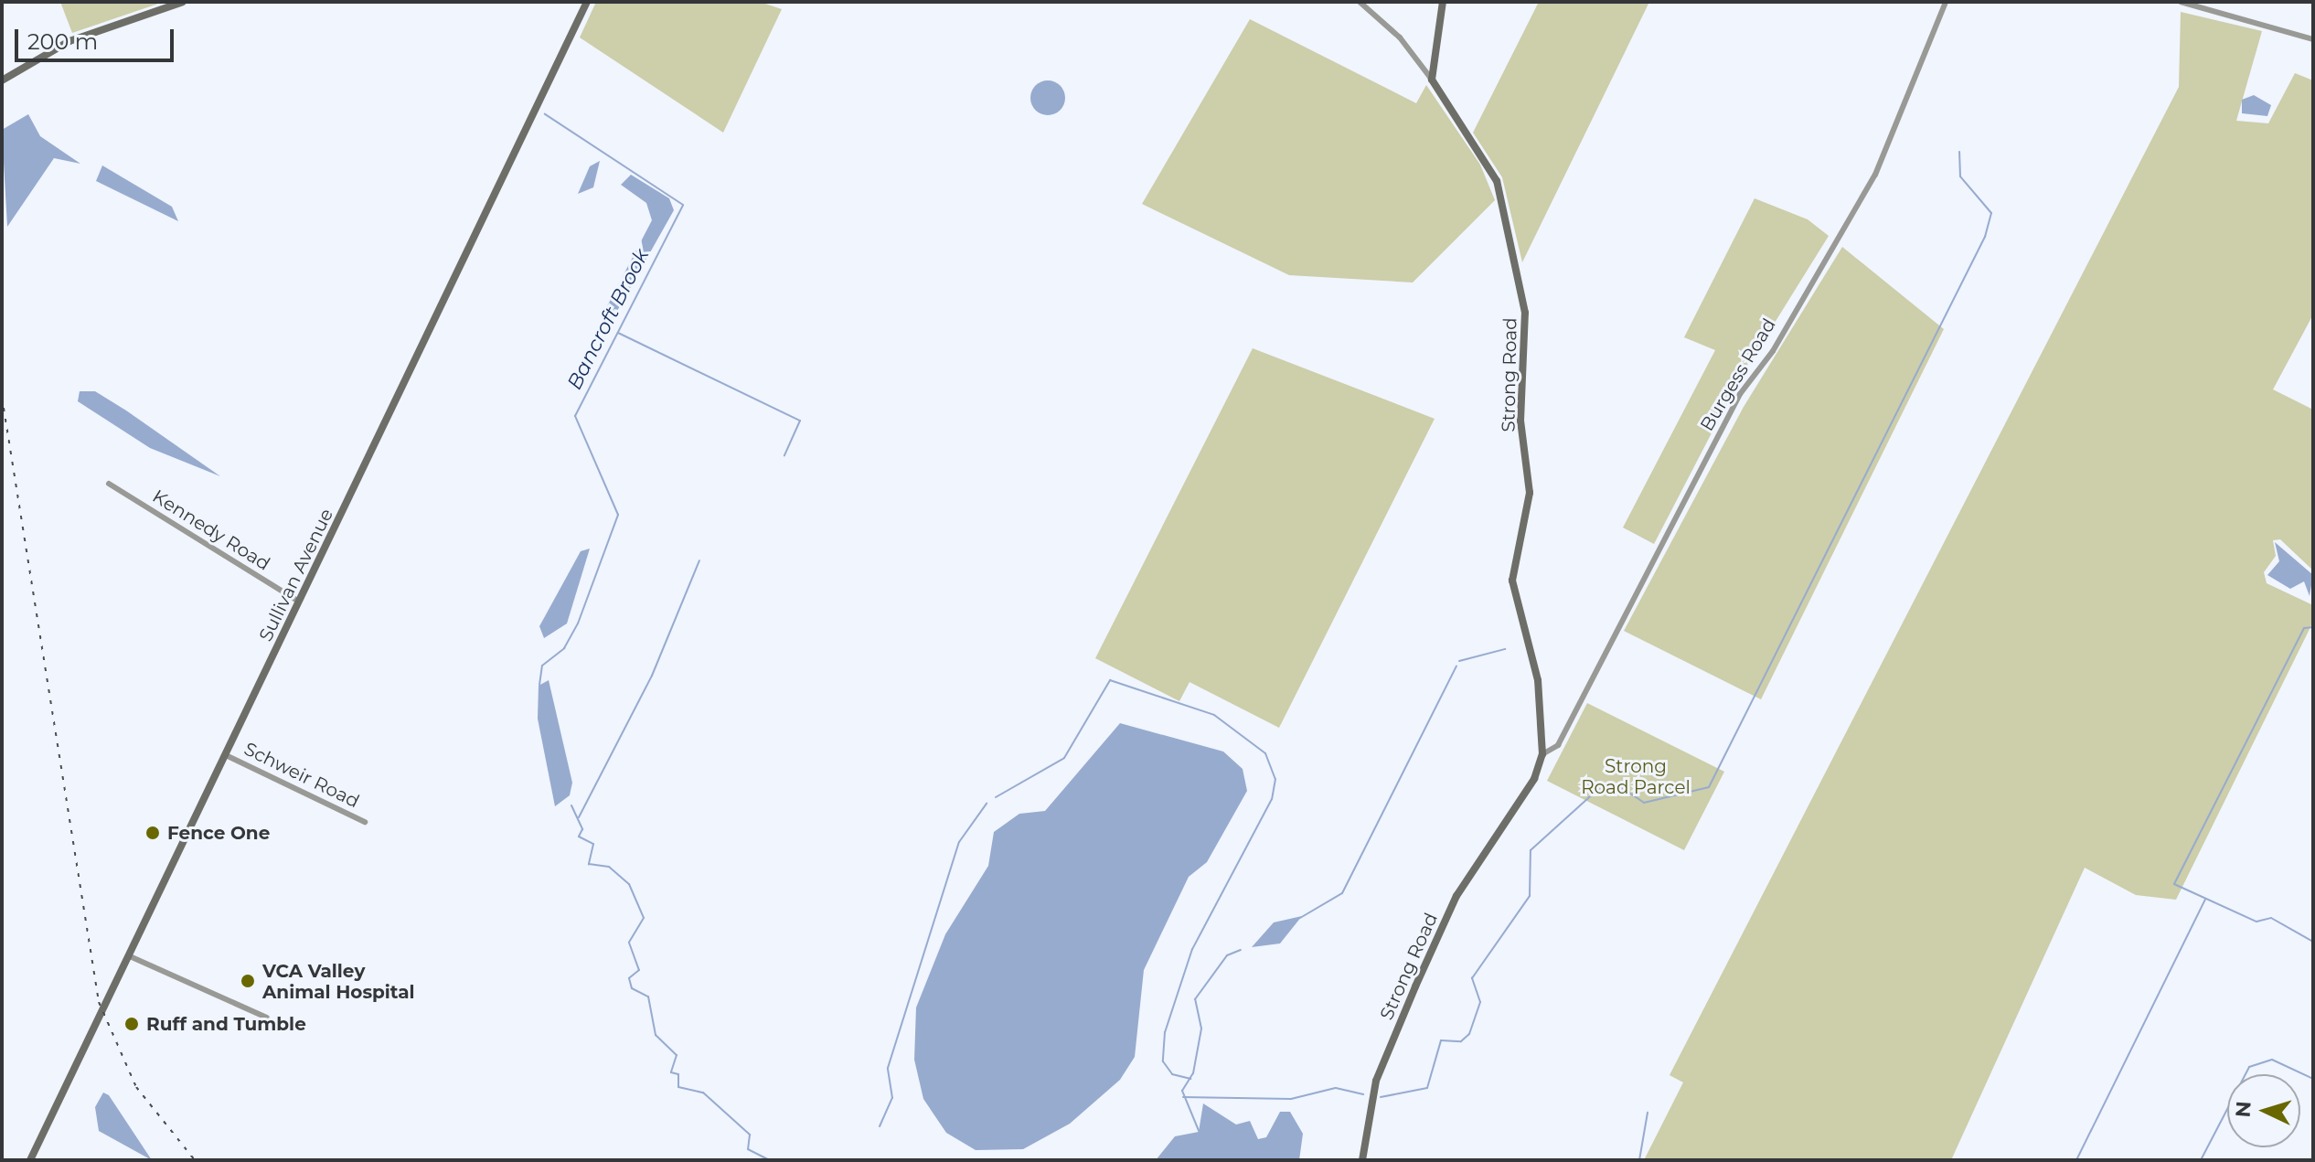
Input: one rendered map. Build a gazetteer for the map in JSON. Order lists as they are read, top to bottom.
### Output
{
  "streets": {
    "street": [
      "Strong Road",
      "Burgess Road",
      "Kennedy Road",
      "Sullivan Avenue",
      "Schweir Road"
    ]
  },
  "crossings": [
    ["Strong Road", "Burgess Road"],
    ["Kennedy Road", "Sullivan Avenue"],
    ["Sullivan Avenue", "Schweir Road"]
  ],
  "water": ["Bancroft Brook"],
  "parks": ["Strong Road Parcel"],
  "places": ["Fence One", "VCA Valley Animal Hospital", "Ruff and Tumble"],
  "scale_bar": "200 m",
  "north": "left"
}
